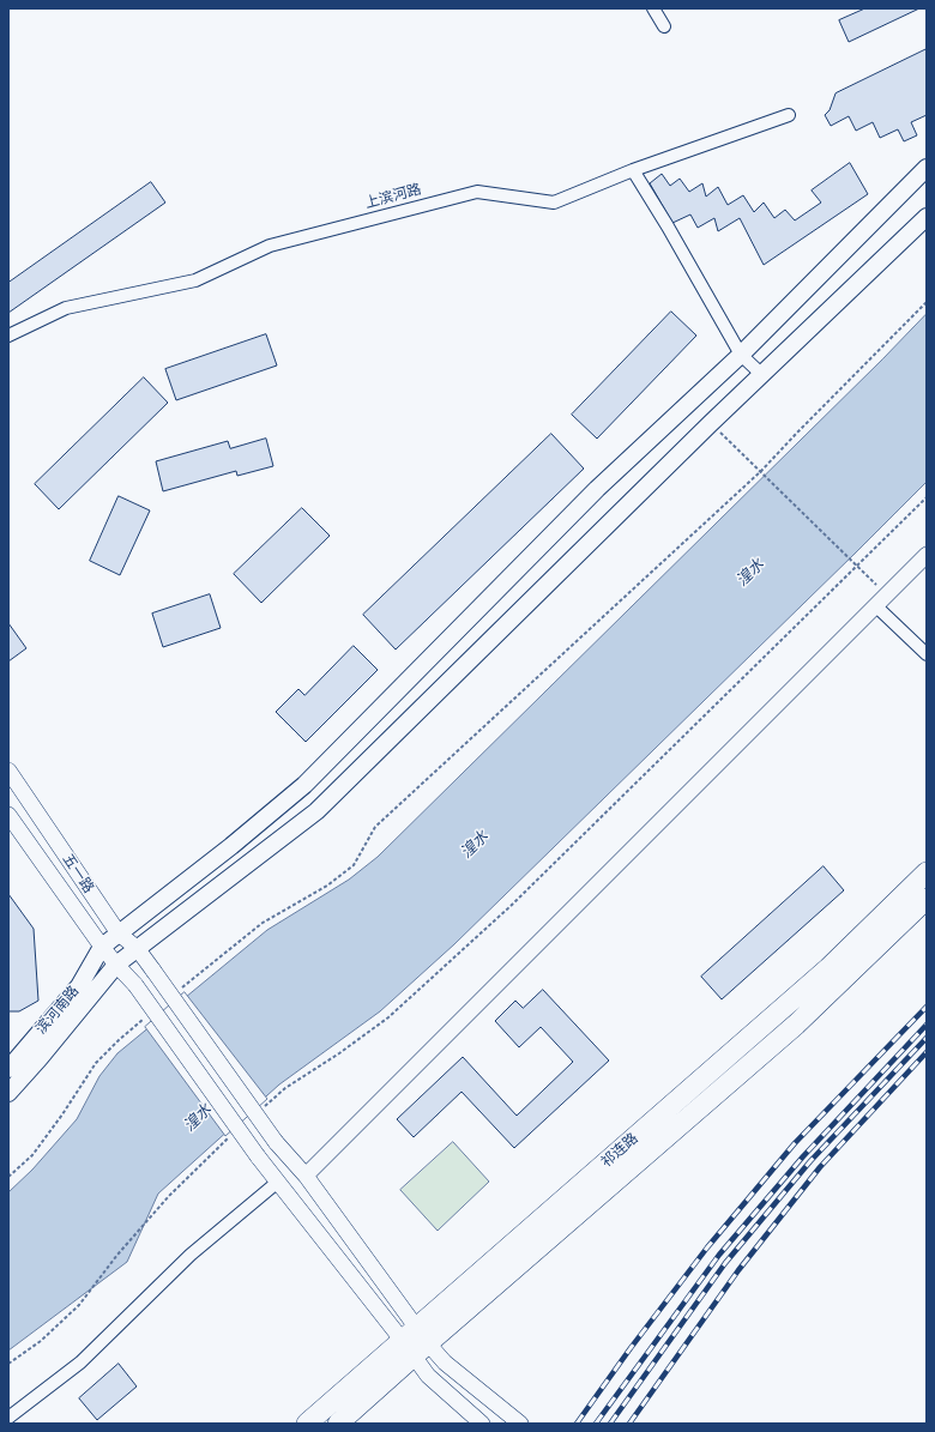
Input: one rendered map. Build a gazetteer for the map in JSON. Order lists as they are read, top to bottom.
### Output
{
  "streets": {
    "highway": ["祁连路"],
    "main road": ["滨河南路"],
    "street": ["上滨河路", "五一路"]
  },
  "crossings": [
    ["五一路", "滨河南路"],
    ["五一路", "祁连路"]
  ],
  "water": ["湟水"]
}
